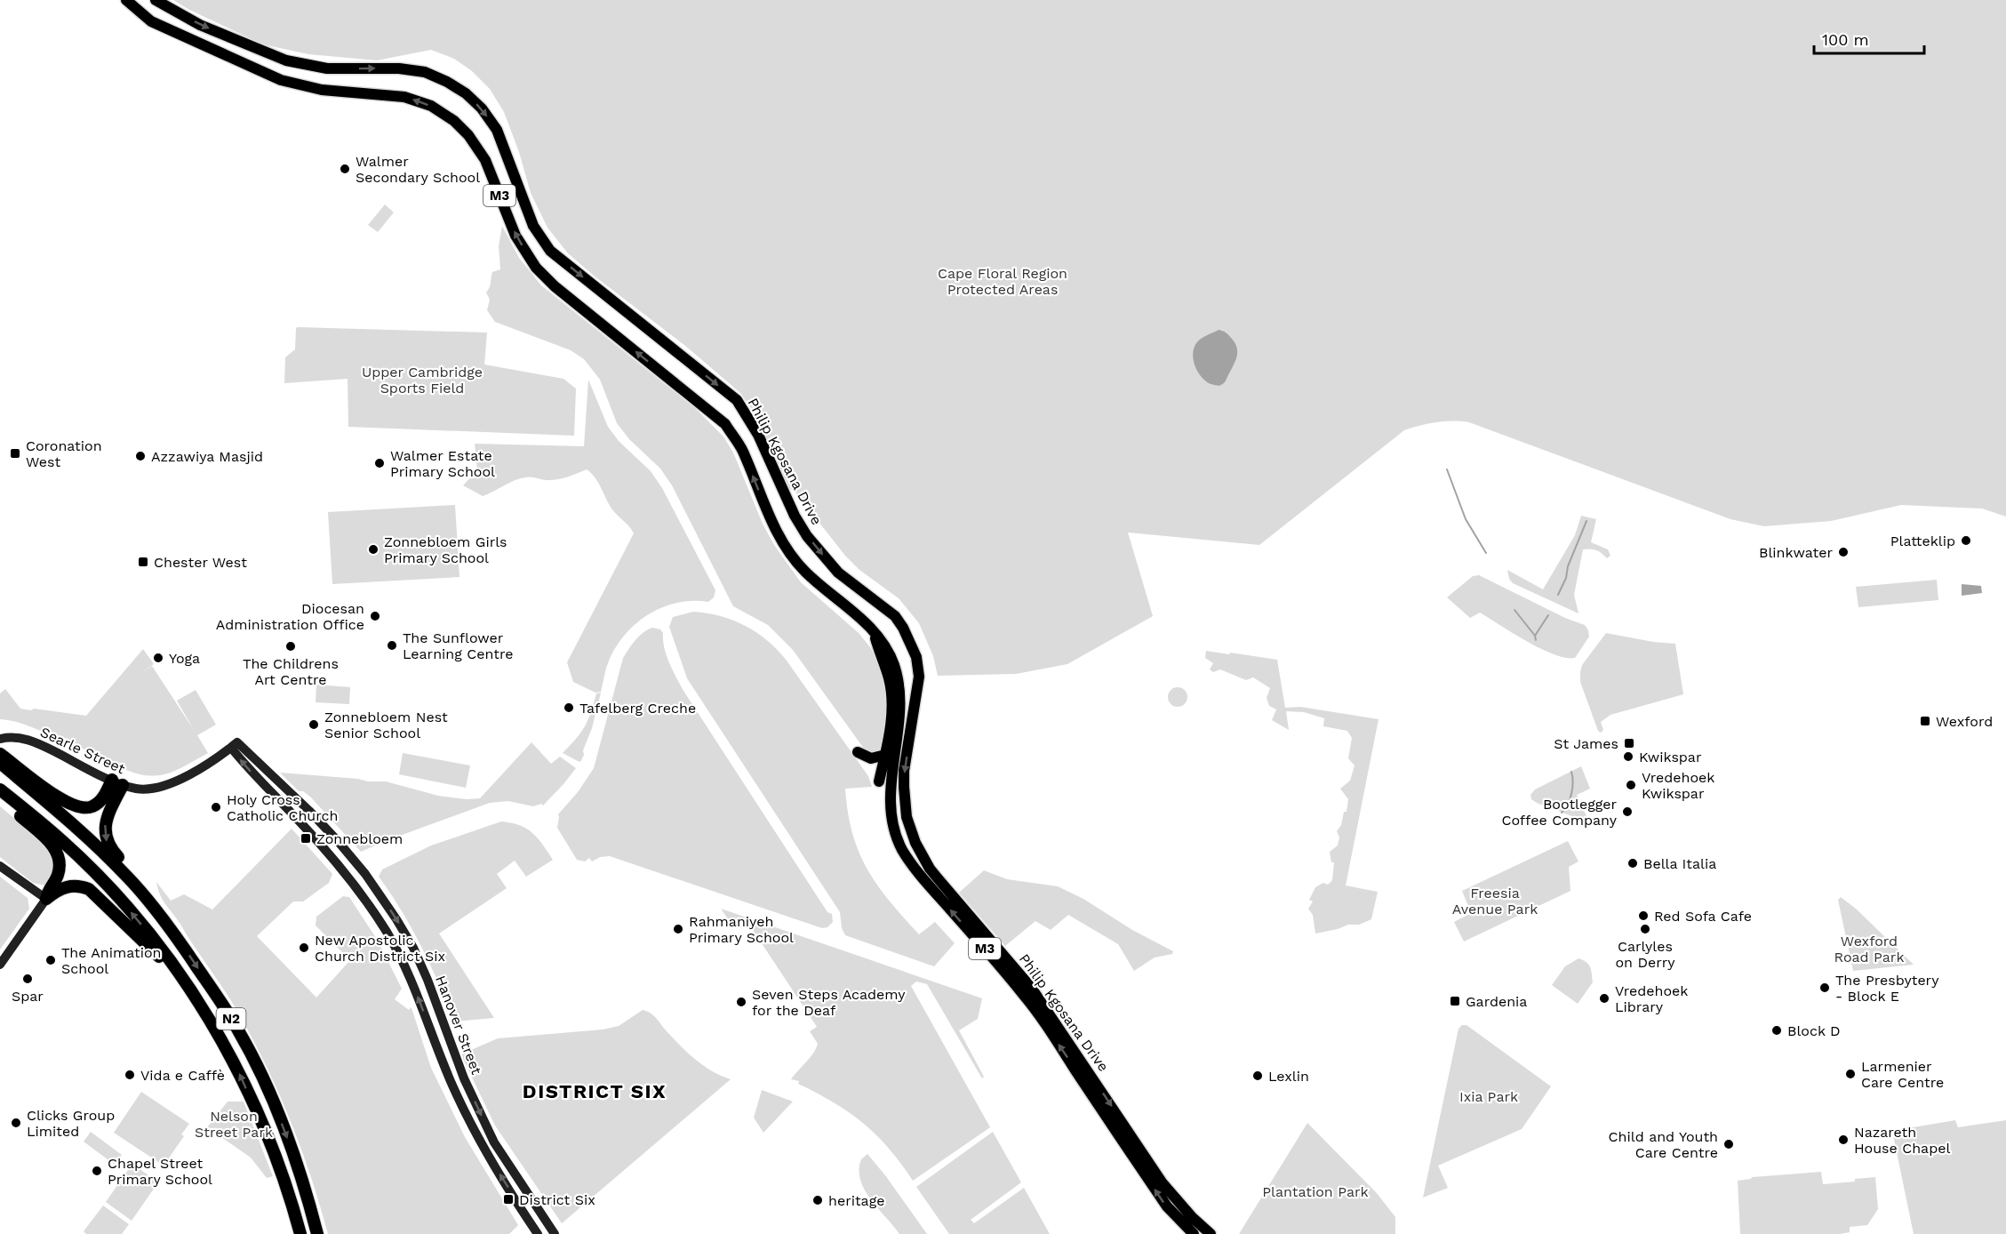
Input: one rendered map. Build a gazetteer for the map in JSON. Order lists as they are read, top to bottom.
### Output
{
  "streets": {
    "highway": ["N2"],
    "main road": ["M3", "Philip Kgosana Drive"],
    "street": ["Searle Street", "Hanover Street"]
  },
  "crossings": [
    ["Searle Street", "Hanover Street"]
  ],
  "districts": ["DISTRICT SIX"],
  "parks": [
    "Cape Floral Region Protected Areas",
    "Upper Cambridge Sports Field",
    "Freesia Avenue Park",
    "Wexford Road Park",
    "Ixia Park",
    "Nelson Street Park",
    "Plantation Park"
  ],
  "places": {
    "other": [
      "Walmer Secondary School",
      "Azzawiya Masjid",
      "Walmer Estate Primary School",
      "Platteklip",
      "Zonnebloem Girls Primary School",
      "Blinkwater",
      "Diocesan Administration Office",
      "The Sunflower Learning Centre",
      "The Childrens Art Centre",
      "Yoga",
      "Tafelberg Creche",
      "Zonnebloem Nest Senior School",
      "Kwikspar",
      "Vredehoek Kwikspar",
      "Holy Cross Catholic Church",
      "Bootlegger Coffee Company",
      "Bella Italia",
      "Red Sofa Cafe",
      "Rahmaniyeh Primary School",
      "Carlyles on Derry",
      "New Apostolic Church District Six",
      "The Animation School",
      "Spar",
      "The Presbytery - Block E",
      "Vredehoek Library",
      "Seven Steps Academy for the Deaf",
      "Block D",
      "Larmenier Care Centre",
      "Vida e Caffè",
      "Lexlin",
      "Clicks Group Limited",
      "Nazareth House Chapel",
      "Child and Youth Care Centre",
      "Chapel Street Primary School",
      "heritage"
    ],
    "transit": [
      "Coronation West",
      "Chester West",
      "Wexford",
      "St James",
      "Zonnebloem",
      "Gardenia",
      "District Six"
    ]
  },
  "scale_bar": "100 m"
}
